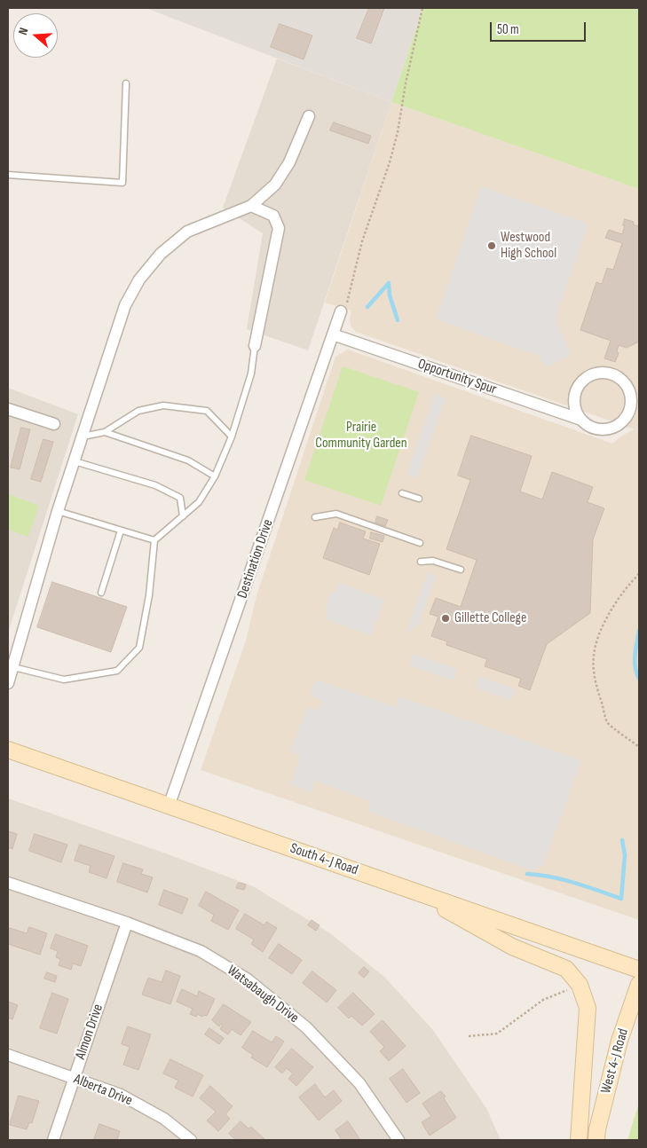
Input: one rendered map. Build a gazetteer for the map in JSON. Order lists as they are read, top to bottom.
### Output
{
  "streets": {
    "main road": ["South 4-J Road", "West 4-J Road"],
    "street": [
      "Opportunity Spur",
      "Destination Drive",
      "Watsabaugh Drive",
      "Almon Drive",
      "Alberta Drive"
    ]
  },
  "crossings": [
    ["Opportunity Spur", "Destination Drive"],
    ["Destination Drive", "South 4-J Road"],
    ["Watsabaugh Drive", "Almon Drive"],
    ["Almon Drive", "Alberta Drive"]
  ],
  "parks": ["Prairie Community Garden"],
  "places": ["Westwood High School", "Gillette College"],
  "scale_bar": "50 m",
  "north": "left"
}
